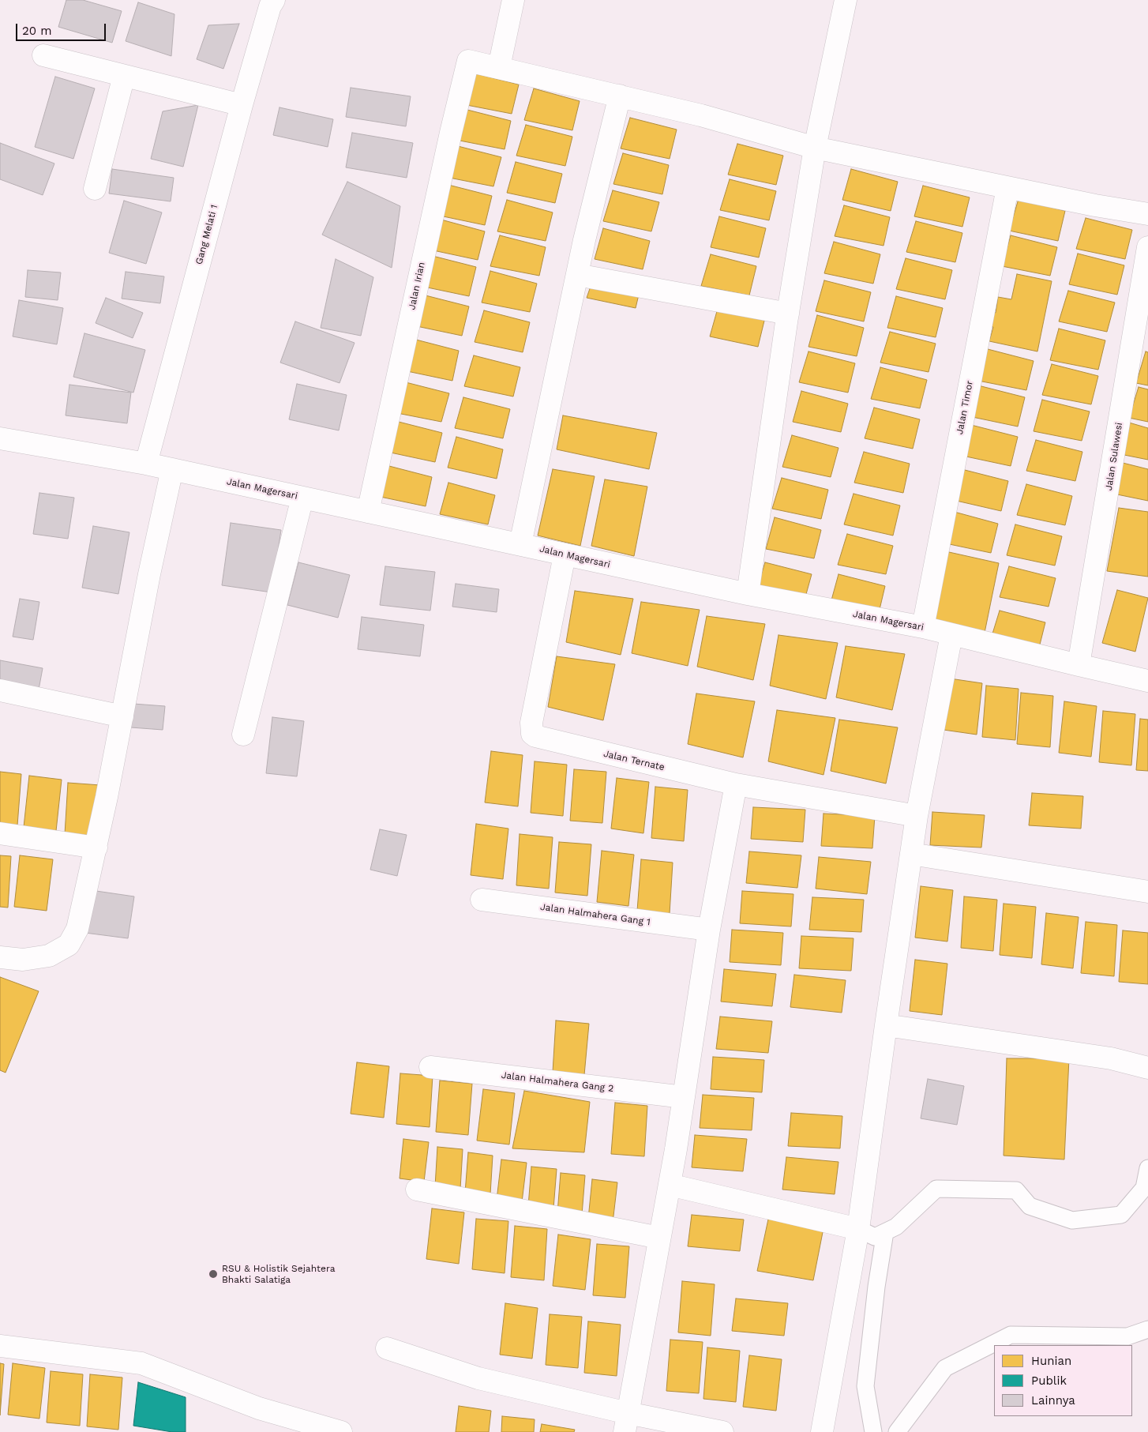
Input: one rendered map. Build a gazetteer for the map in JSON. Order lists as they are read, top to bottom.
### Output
{
  "streets": {
    "street": [
      "Gang Melati 1",
      "Jalan Irian",
      "Jalan Timor",
      "Jalan Sulawesi",
      "Jalan Magersari",
      "Jalan Ternate",
      "Jalan Halmahera Gang 1",
      "Jalan Halmahera Gang 2"
    ]
  },
  "crossings": [
    ["Gang Melati 1", "Jalan Magersari"],
    ["Jalan Irian", "Jalan Magersari"],
    ["Jalan Timor", "Jalan Magersari"],
    ["Jalan Sulawesi", "Jalan Magersari"],
    ["Jalan Magersari", "Jalan Ternate"]
  ],
  "places": ["RSU & Holistik Sejahtera Bhakti Salatiga"],
  "legend": ["Hunian", "Publik", "Lainnya"],
  "scale_bar": "20 m"
}
